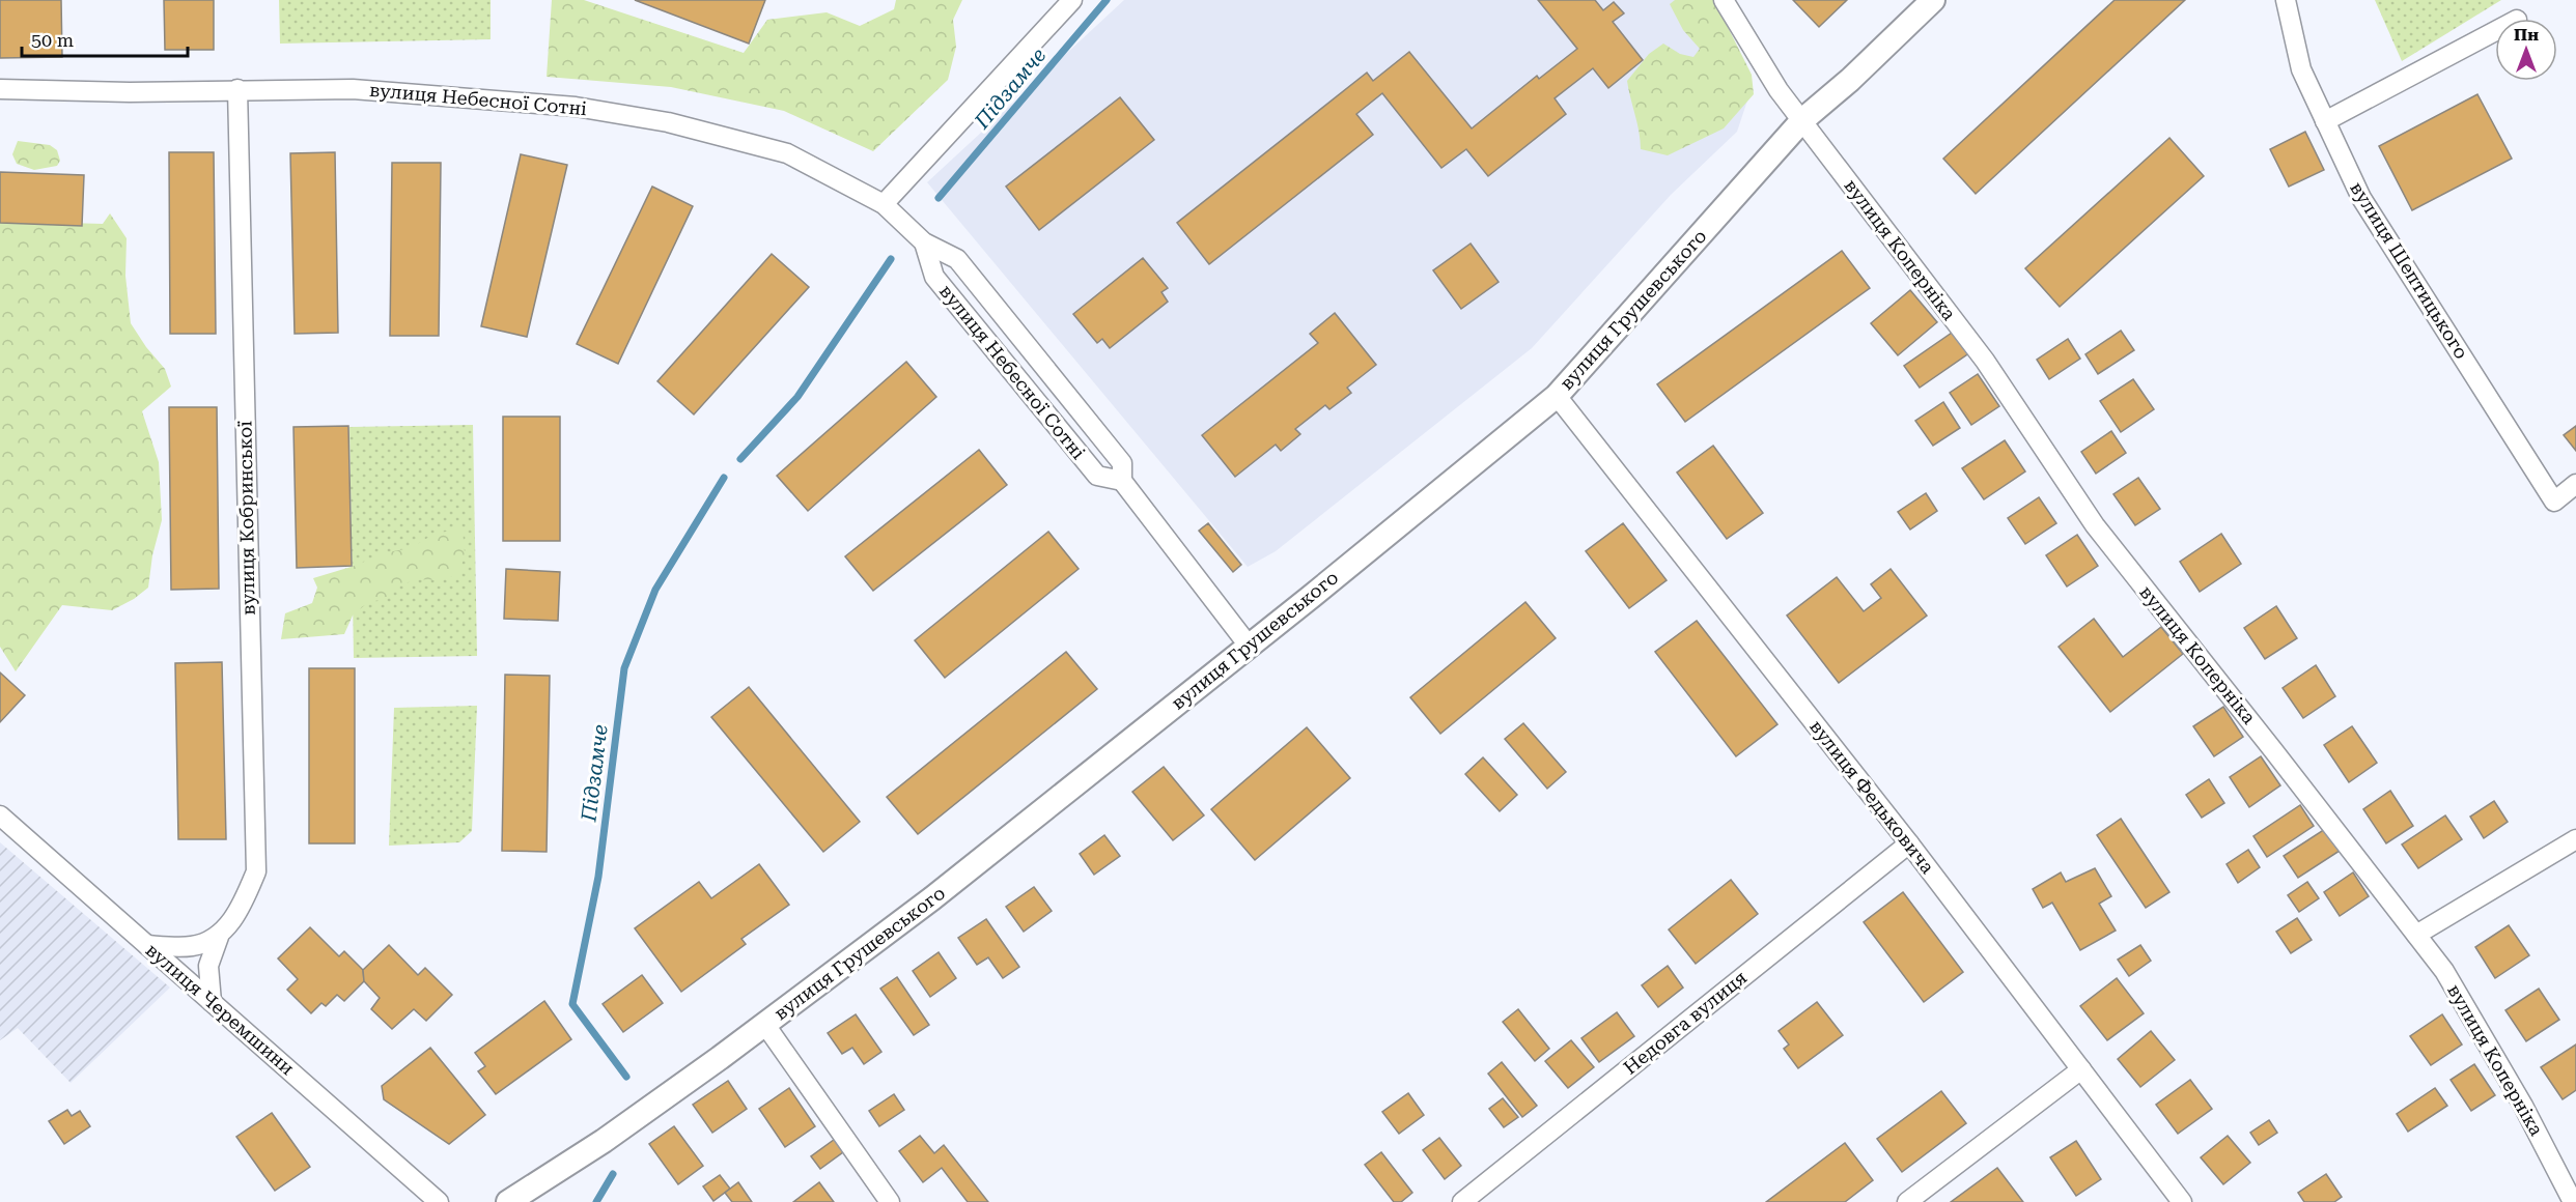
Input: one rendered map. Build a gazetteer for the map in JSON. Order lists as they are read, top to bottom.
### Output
{
  "streets": {
    "street": [
      "вулиця Небесної Сотні",
      "вулиця Коперніка",
      "вулиця Шептицького",
      "вулиця Грушевського",
      "вулиця Кобринської",
      "вулиця Федьковича",
      "вулиця Черемшини",
      "Недовга вулиця"
    ]
  },
  "crossings": [
    ["вулиця Небесної Сотні", "вулиця Грушевського"],
    ["вулиця Небесної Сотні", "вулиця Кобринської"],
    ["вулиця Коперніка", "вулиця Грушевського"],
    ["вулиця Грушевського", "вулиця Федьковича"],
    ["вулиця Кобринської", "вулиця Черемшини"],
    ["вулиця Федьковича", "Недовга вулиця"]
  ],
  "water": ["Підзамче"],
  "scale_bar": "50 m",
  "north": "top"
}
